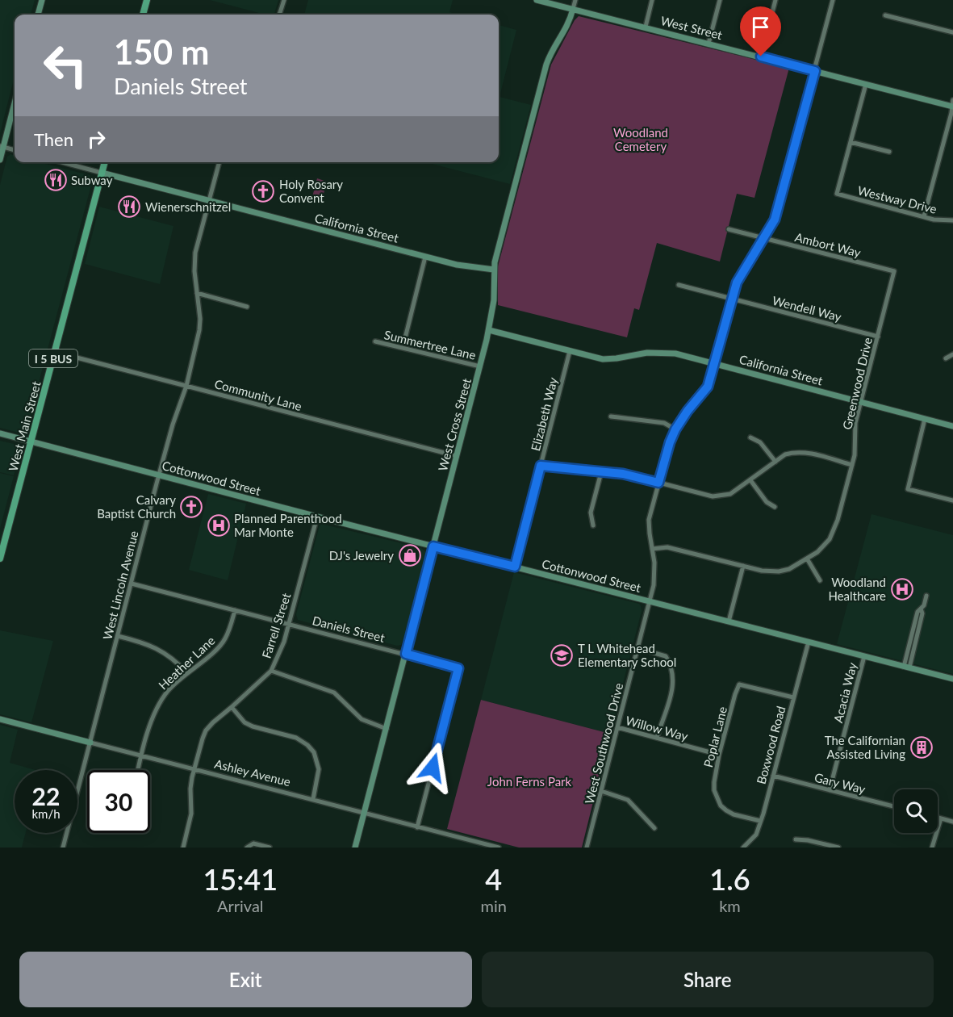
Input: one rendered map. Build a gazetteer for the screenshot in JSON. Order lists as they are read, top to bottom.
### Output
{
  "streets": {
    "main road": ["I 5 BUS", "West Main Street"],
    "street": [
      "West Street",
      "Westway Drive",
      "California Street",
      "Ambort Way",
      "Wendell Way",
      "Summertree Lane",
      "Greenwood Drive",
      "Community Lane",
      "Elizabeth Way",
      "West Cross Street",
      "Cottonwood Street",
      "West Lincoln Avenue",
      "Farrell Street",
      "Daniels Street",
      "Heather Lane",
      "Acacia Way",
      "Willow Way",
      "Poplar Lane",
      "West Southwood Drive",
      "Boxwood Road",
      "Ashley Avenue",
      "Gary Way"
    ]
  },
  "crossings": [
    ["West Street", "West Cross Street"],
    ["West Street", "West Southwood Drive"],
    ["California Street", "Greenwood Drive"],
    ["California Street", "Elizabeth Way"],
    ["California Street", "West Cross Street"],
    ["California Street", "West Main Street"],
    ["California Street", "West Lincoln Avenue"],
    ["California Street", "West Southwood Drive"],
    ["Ambort Way", "Greenwood Drive"],
    ["Ambort Way", "West Southwood Drive"],
    ["Wendell Way", "Greenwood Drive"],
    ["Wendell Way", "West Southwood Drive"],
    ["Summertree Lane", "West Cross Street"],
    ["Greenwood Drive", "West Southwood Drive"],
    ["Community Lane", "West Cross Street"],
    ["Community Lane", "West Main Street"],
    ["Community Lane", "West Lincoln Avenue"],
    ["Elizabeth Way", "Cottonwood Street"],
    ["West Cross Street", "Cottonwood Street"],
    ["West Cross Street", "Daniels Street"],
    ["West Cross Street", "Ashley Avenue"],
    ["West Main Street", "Cottonwood Street"],
    ["Cottonwood Street", "West Lincoln Avenue"],
    ["Cottonwood Street", "Farrell Street"],
    ["Cottonwood Street", "Acacia Way"],
    ["Cottonwood Street", "West Southwood Drive"],
    ["Cottonwood Street", "Boxwood Road"],
    ["West Lincoln Avenue", "Daniels Street"],
    ["West Lincoln Avenue", "Ashley Avenue"],
    ["Farrell Street", "Daniels Street"],
    ["Farrell Street", "Ashley Avenue"],
    ["Daniels Street", "Heather Lane"],
    ["Daniels Street", "Ashley Avenue"],
    ["Heather Lane", "Ashley Avenue"],
    ["Acacia Way", "Gary Way"],
    ["Willow Way", "Poplar Lane"],
    ["Willow Way", "West Southwood Drive"],
    ["Poplar Lane", "Boxwood Road"],
    ["Boxwood Road", "Gary Way"]
  ],
  "parks": ["Woodland Cemetery", "John Ferns Park"],
  "places": {
    "restaurant": ["Subway", "Wienerschnitzel"],
    "church": ["Holy Rosary Convent", "Calvary Baptist Church"],
    "hospital": ["Planned Parenthood Mar Monte", "Woodland Healthcare"],
    "shop": ["DJ's Jewelry"],
    "school or university": ["T L Whitehead Elementary School"],
    "building": ["The Californian Assisted Living"]
  },
  "page": {
    "turn": ["150 m", "Daniels Street"],
    "then": "Then",
    "speed": "22 km/h",
    "limit": "30",
    "eta": [
      "15:41",
      "Arrival",
      "4",
      "min",
      "1.6",
      "km"
    ],
    "buttons": ["Exit", "Share"]
  }
}
